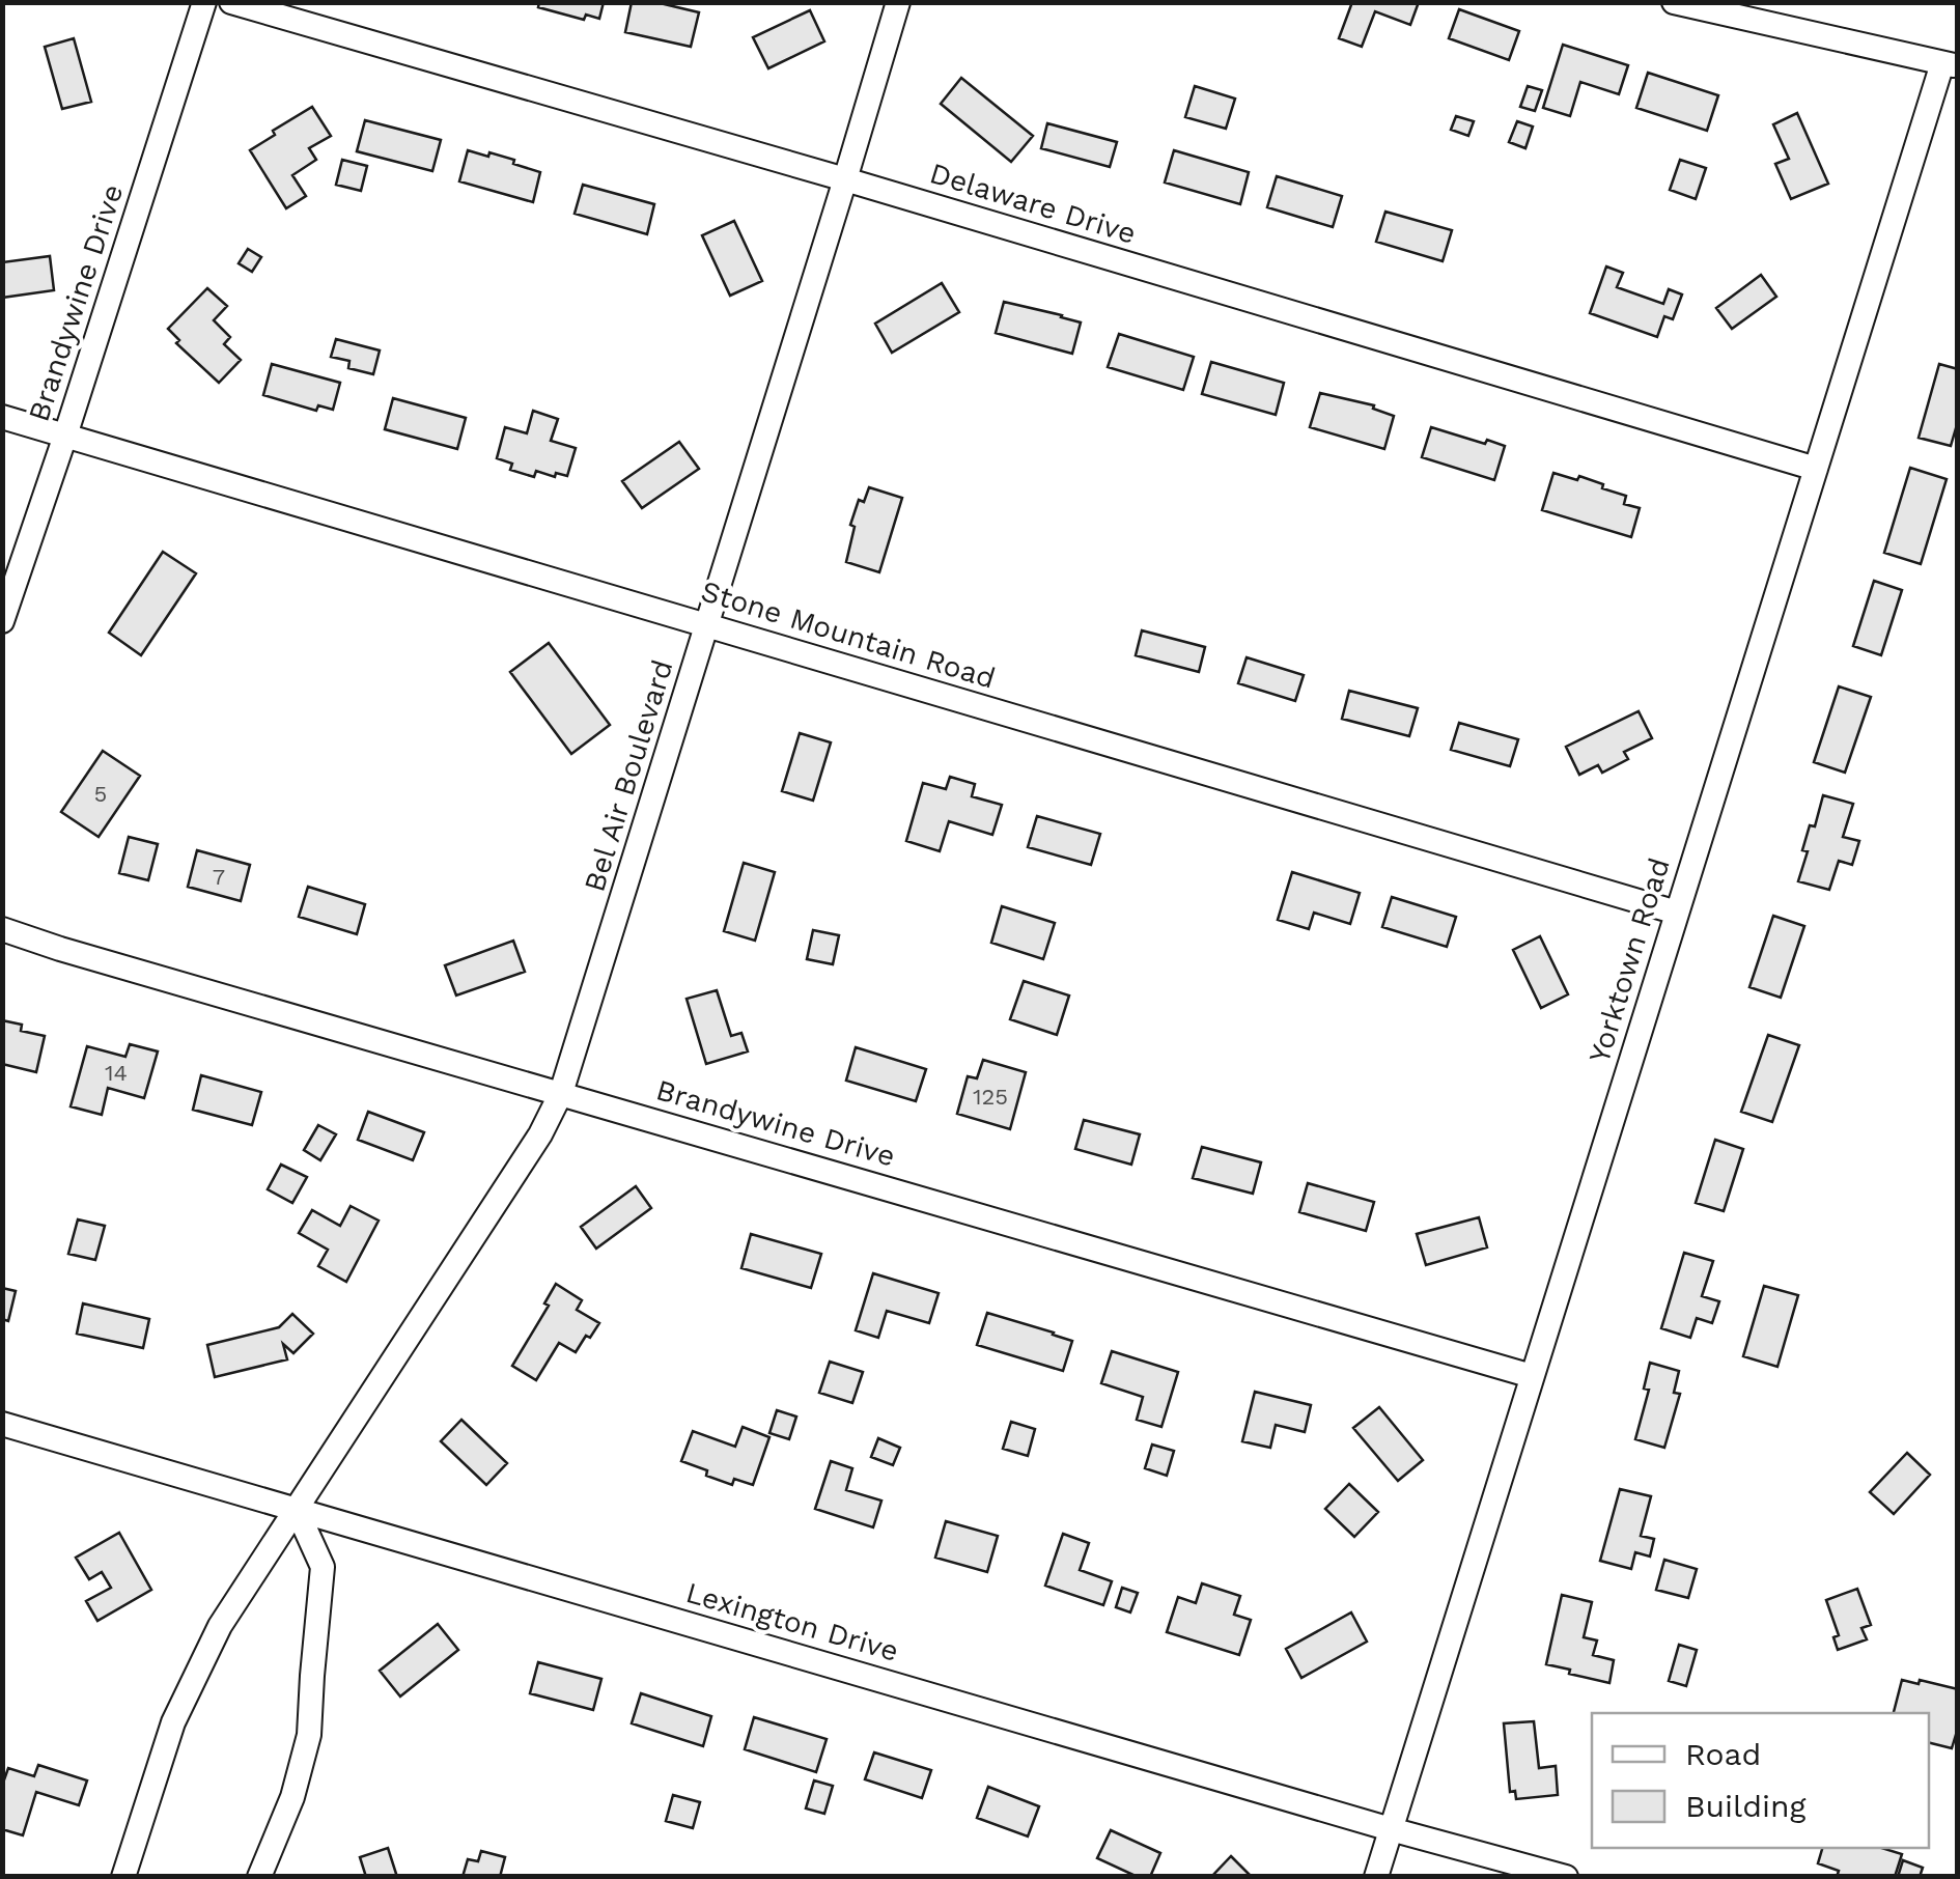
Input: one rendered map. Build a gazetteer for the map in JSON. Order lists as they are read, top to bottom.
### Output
{
  "streets": {
    "street": [
      "Delaware Drive",
      "Brandywine Drive",
      "Stone Mountain Road",
      "Bel Air Boulevard",
      "Yorktown Road",
      "Lexington Drive"
    ]
  },
  "crossings": [
    ["Delaware Drive", "Bel Air Boulevard"],
    ["Delaware Drive", "Yorktown Road"],
    ["Brandywine Drive", "Stone Mountain Road"],
    ["Brandywine Drive", "Bel Air Boulevard"],
    ["Brandywine Drive", "Yorktown Road"],
    ["Stone Mountain Road", "Bel Air Boulevard"],
    ["Stone Mountain Road", "Yorktown Road"],
    ["Bel Air Boulevard", "Lexington Drive"],
    ["Yorktown Road", "Lexington Drive"]
  ],
  "house_numbers": [
    "5",
    "7",
    "14",
    "125"
  ],
  "legend": ["Road", "Building"]
}
